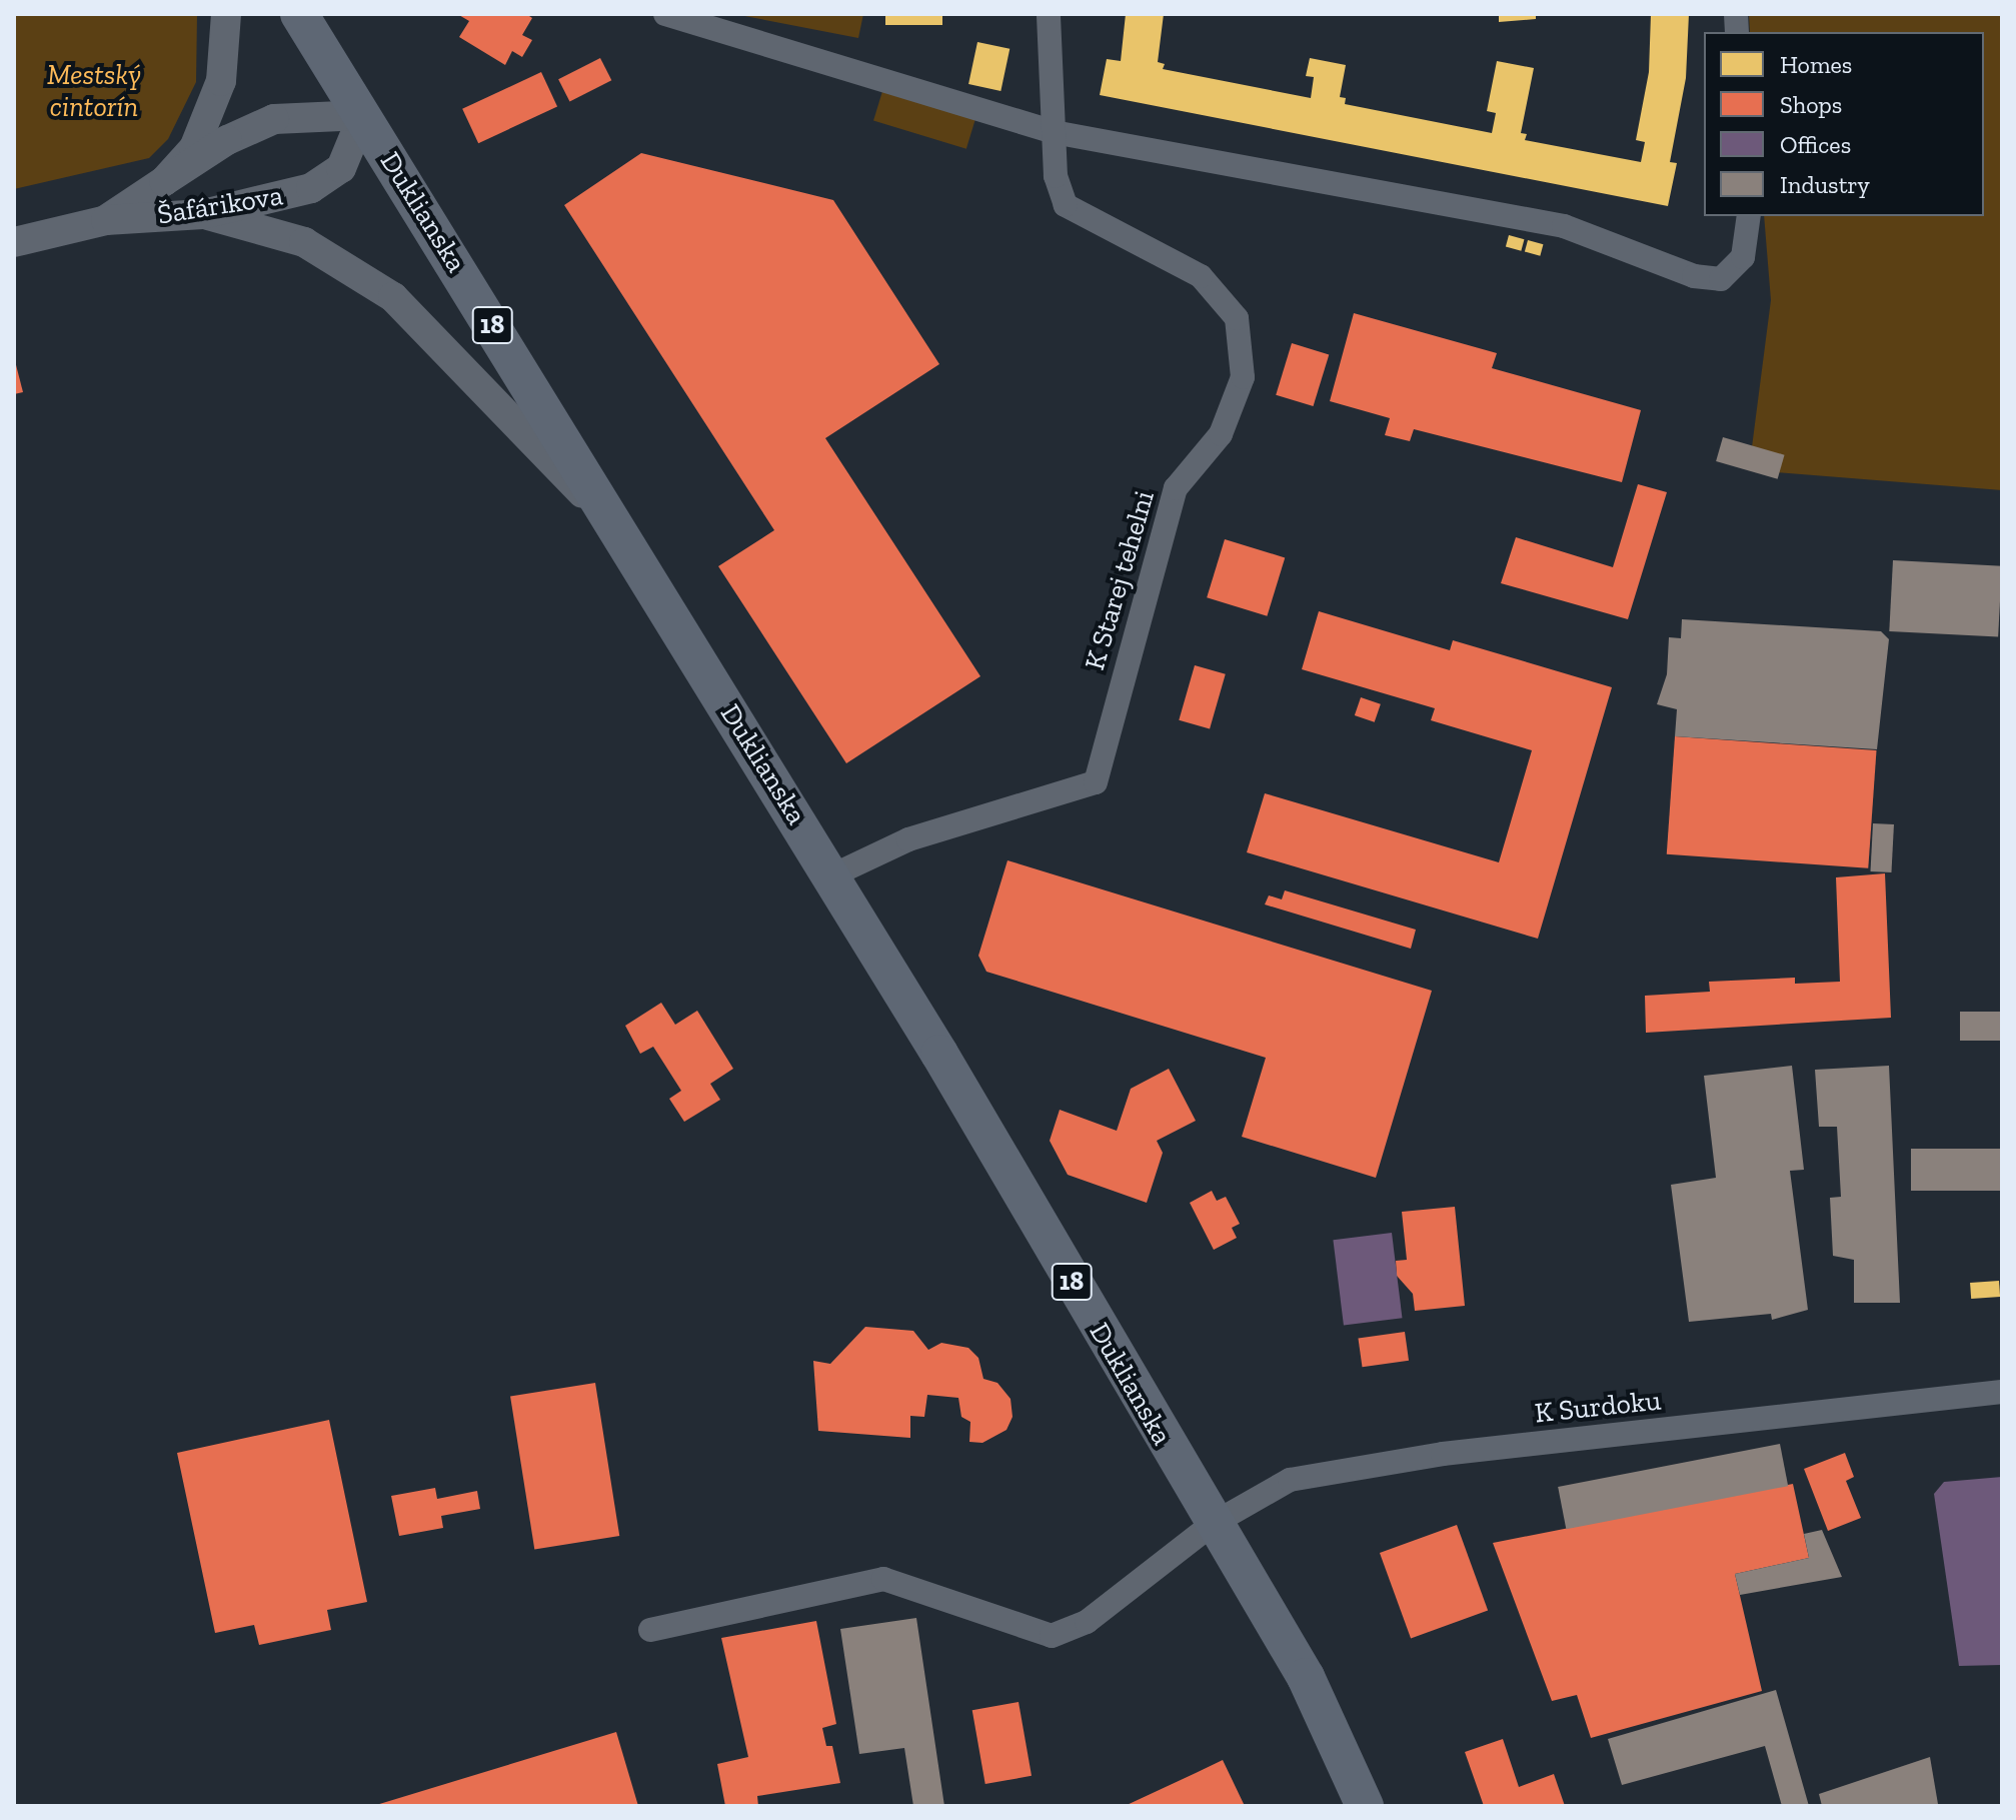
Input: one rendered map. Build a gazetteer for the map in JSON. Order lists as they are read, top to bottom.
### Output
{
  "streets": {
    "main road": ["Duklianska", "18"],
    "street": ["Šafárikova", "K Starej tehelni", "K Surdoku"]
  },
  "crossings": [
    ["Šafárikova", "Duklianska"],
    ["Duklianska", "K Starej tehelni"],
    ["Duklianska", "K Surdoku"]
  ],
  "parks": ["Mestský cintorín"],
  "legend": [
    "Homes",
    "Shops",
    "Offices",
    "Industry"
  ]
}
